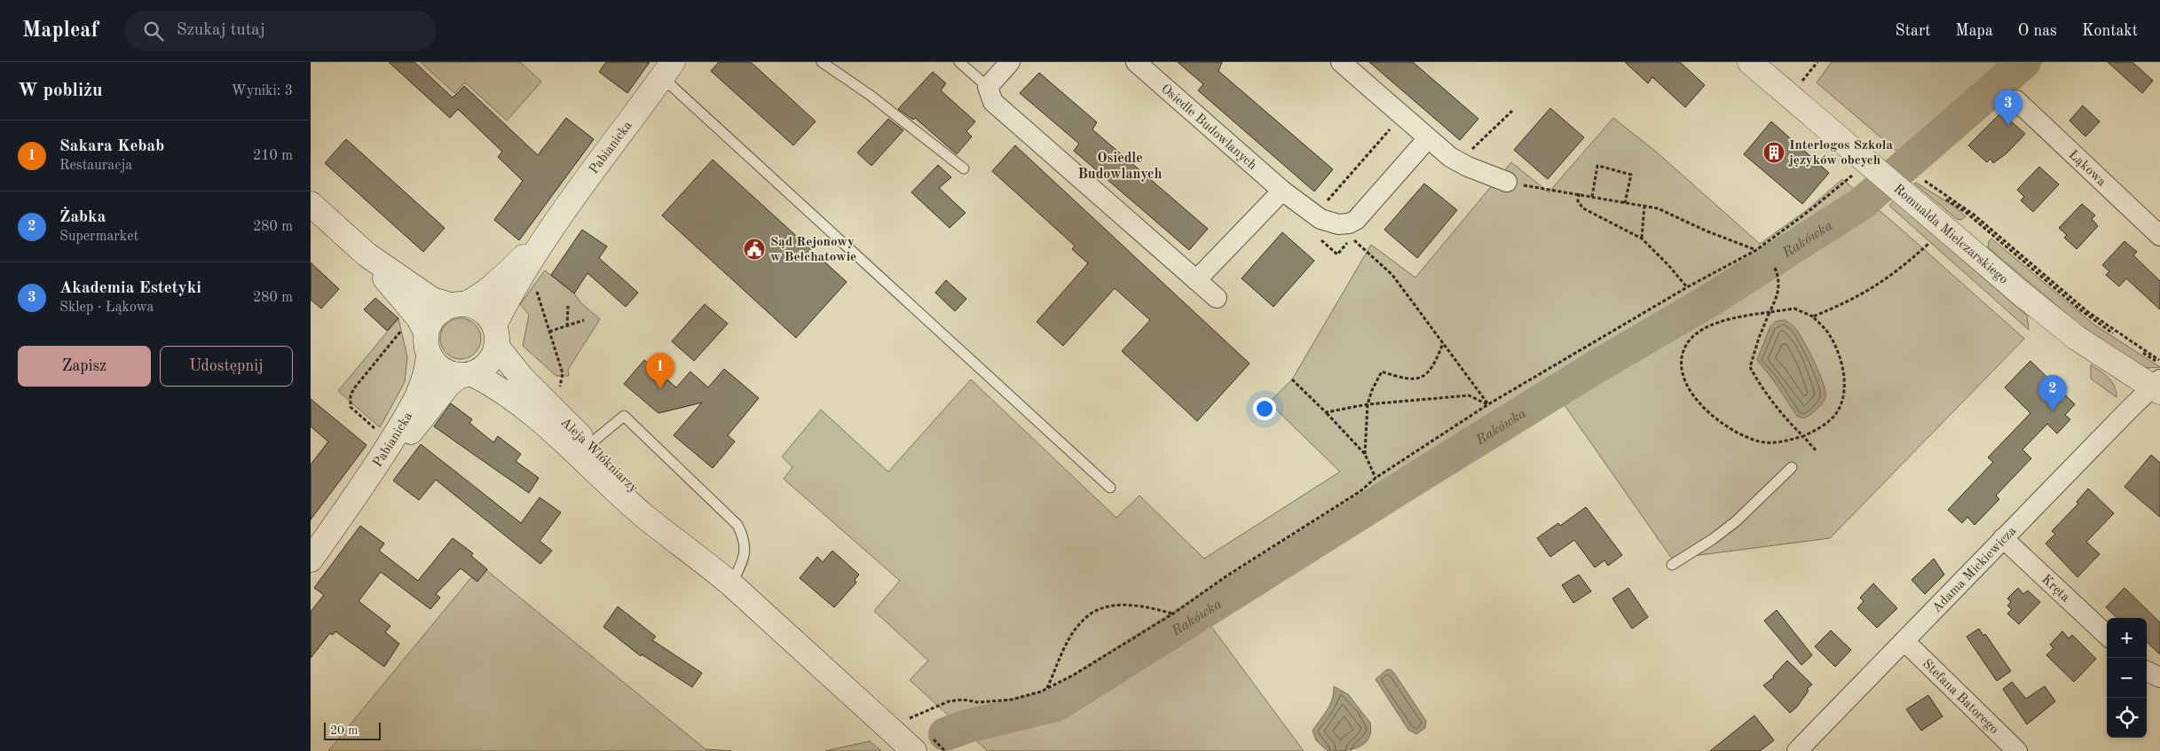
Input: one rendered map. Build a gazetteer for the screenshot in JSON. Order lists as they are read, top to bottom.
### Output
{
  "streets": {
    "main road": ["Pabianicka", "Romualda Mielczarskiego", "Aleja Włókniarzy"],
    "street": [
      "Osiedle Budowlanych",
      "Łąkowa",
      "Adama Mickiewicza",
      "Kręta",
      "Stefana Batorego"
    ]
  },
  "crossings": [
    ["Pabianicka", "Aleja Włókniarzy"],
    ["Romualda Mielczarskiego", "Adama Mickiewicza"],
    ["Adama Mickiewicza", "Kręta"],
    ["Adama Mickiewicza", "Stefana Batorego"]
  ],
  "districts": ["Osiedle Budowlanych"],
  "water": ["Rakówka"],
  "places": {
    "building": ["Interlogos Szkoła języków obcych"],
    "public building": ["Sąd Rejonowy w Bełchatowie"]
  },
  "scale_bar": "20 m",
  "page": {
    "header": "Mapleaf",
    "search": "Szukaj tutaj",
    "nav": [
      "Start",
      "Mapa",
      "O nas",
      "Kontakt"
    ],
    "heading": ["W pobliżu", "Wyniki: 3"],
    "pins": ["3", "1", "2"],
    "list": [
      {
        "mark": "1",
        "name": "Sakara Kebab",
        "note": "Restauracja",
        "value": "210 m"
      },
      {
        "mark": "2",
        "name": "Żabka",
        "note": "Supermarket",
        "value": "280 m"
      },
      {
        "mark": "3",
        "name": "Akademia Estetyki",
        "note": "Sklep · Łąkowa",
        "value": "280 m"
      }
    ],
    "buttons": ["Zapisz", "Udostępnij"],
    "map_buttons": ["+", "−"],
    "scale": "20 m"
  }
}
